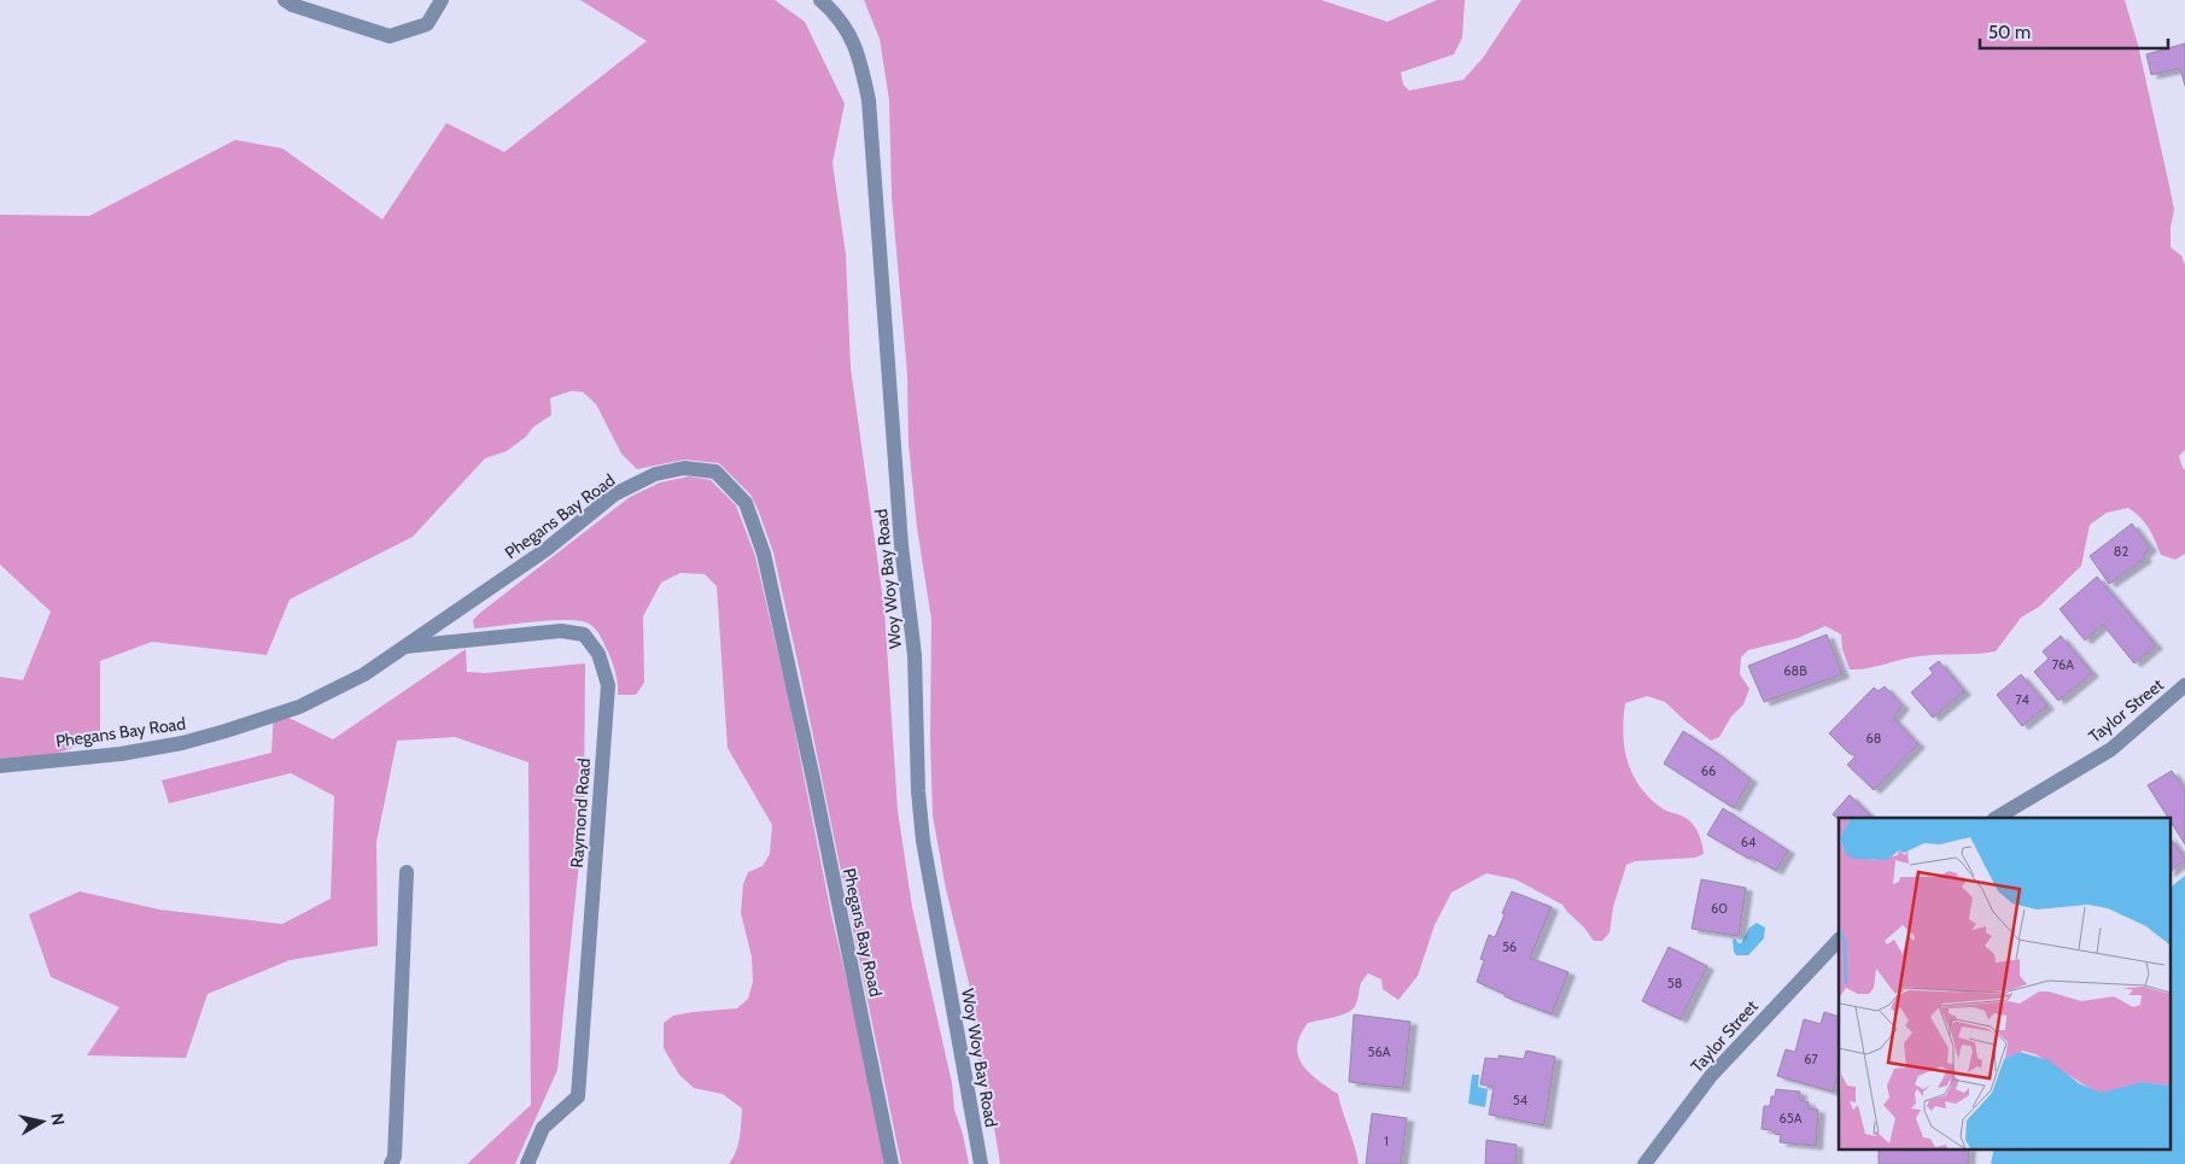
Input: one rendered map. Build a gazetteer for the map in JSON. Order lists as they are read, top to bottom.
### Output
{
  "streets": {
    "street": [
      "Phegans Bay Road",
      "Woy Woy Bay Road",
      "Taylor Street",
      "Raymond Road"
    ]
  },
  "crossings": [
    ["Phegans Bay Road", "Raymond Road"]
  ],
  "house_numbers": [
    "82",
    "76A",
    "68B",
    "74",
    "68",
    "66",
    "64",
    "60",
    "56",
    "58",
    "56A",
    "67",
    "54",
    "65A",
    "1"
  ],
  "scale_bar": "50 m",
  "north": "right"
}
